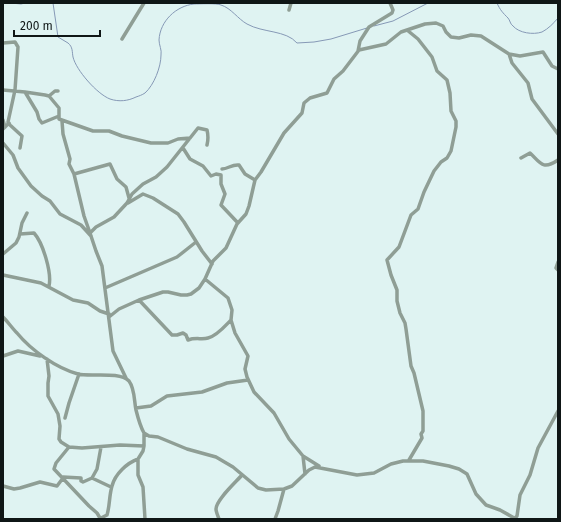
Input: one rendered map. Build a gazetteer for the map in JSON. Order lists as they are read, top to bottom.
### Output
{
  "scale_bar": "200 m"
}
